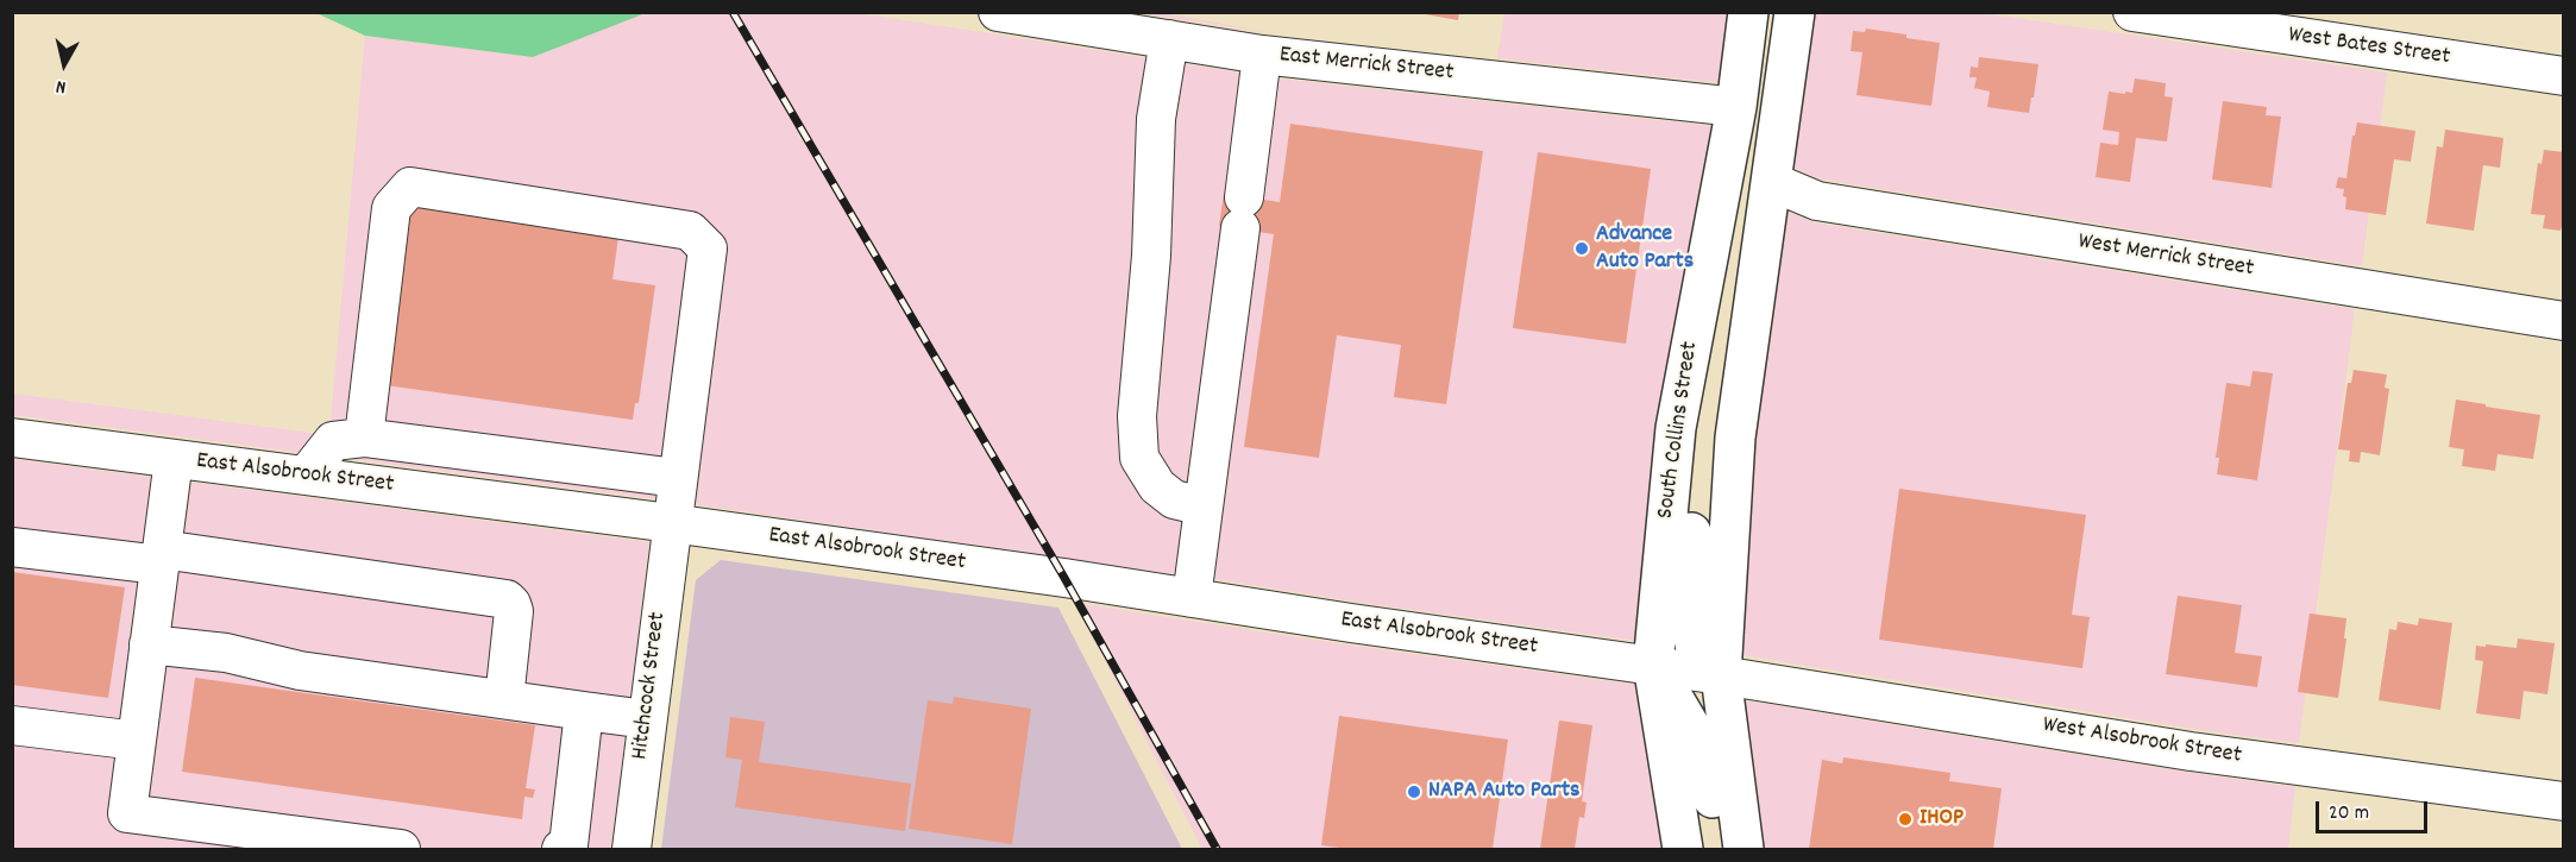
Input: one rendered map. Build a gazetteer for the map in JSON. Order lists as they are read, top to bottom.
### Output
{
  "streets": {
    "main road": ["South Collins Street"],
    "street": [
      "West Bates Street",
      "East Merrick Street",
      "West Merrick Street",
      "East Alsobrook Street",
      "Hitchcock Street",
      "West Alsobrook Street"
    ]
  },
  "crossings": [
    ["East Merrick Street", "South Collins Street"],
    ["South Collins Street", "East Alsobrook Street"],
    ["East Alsobrook Street", "Hitchcock Street"],
    ["East Alsobrook Street", "West Alsobrook Street"]
  ],
  "places": ["Advance Auto Parts", "NAPA Auto Parts", "IHOP"],
  "scale_bar": "20 m",
  "north": "bottom"
}
